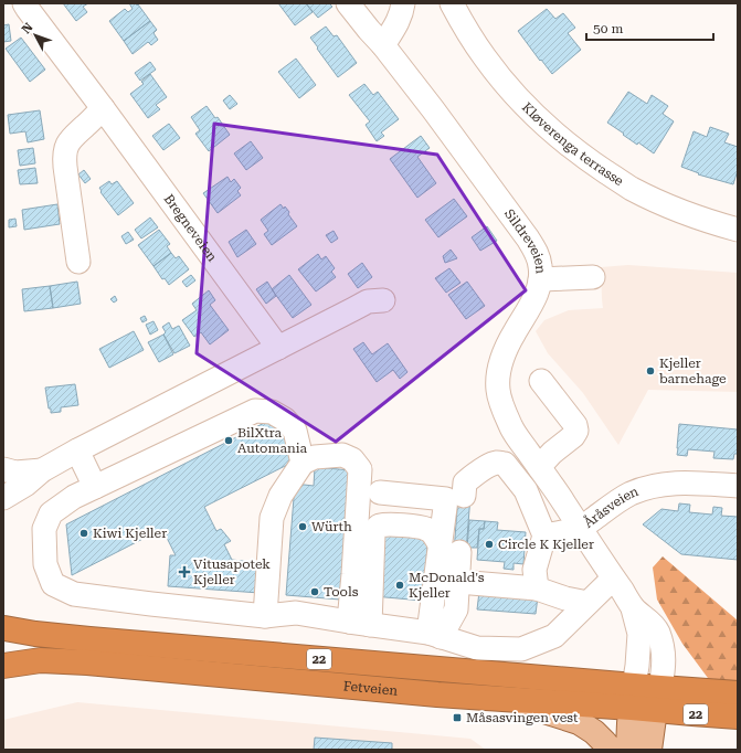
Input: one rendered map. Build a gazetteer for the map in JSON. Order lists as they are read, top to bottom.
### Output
{
  "streets": {
    "highway": ["22", "Fetveien"],
    "street": [
      "Kløverenga terrasse",
      "Bregneveien",
      "Sildreveien",
      "Åråsveien"
    ]
  },
  "crossings": [
    ["Sildreveien", "Åråsveien"],
    ["Åråsveien", "Fetveien"],
    ["22", "Fetveien"]
  ],
  "places": {
    "other": [
      "Kjeller barnehage",
      "BilXtra Automania",
      "Würth",
      "Kiwi Kjeller",
      "Circle K Kjeller",
      "McDonald's Kjeller",
      "Tools"
    ],
    "health": ["Vitusapotek Kjeller"],
    "transit": ["Måsasvingen vest"]
  },
  "scale_bar": "50 m",
  "north": "top left"
}
